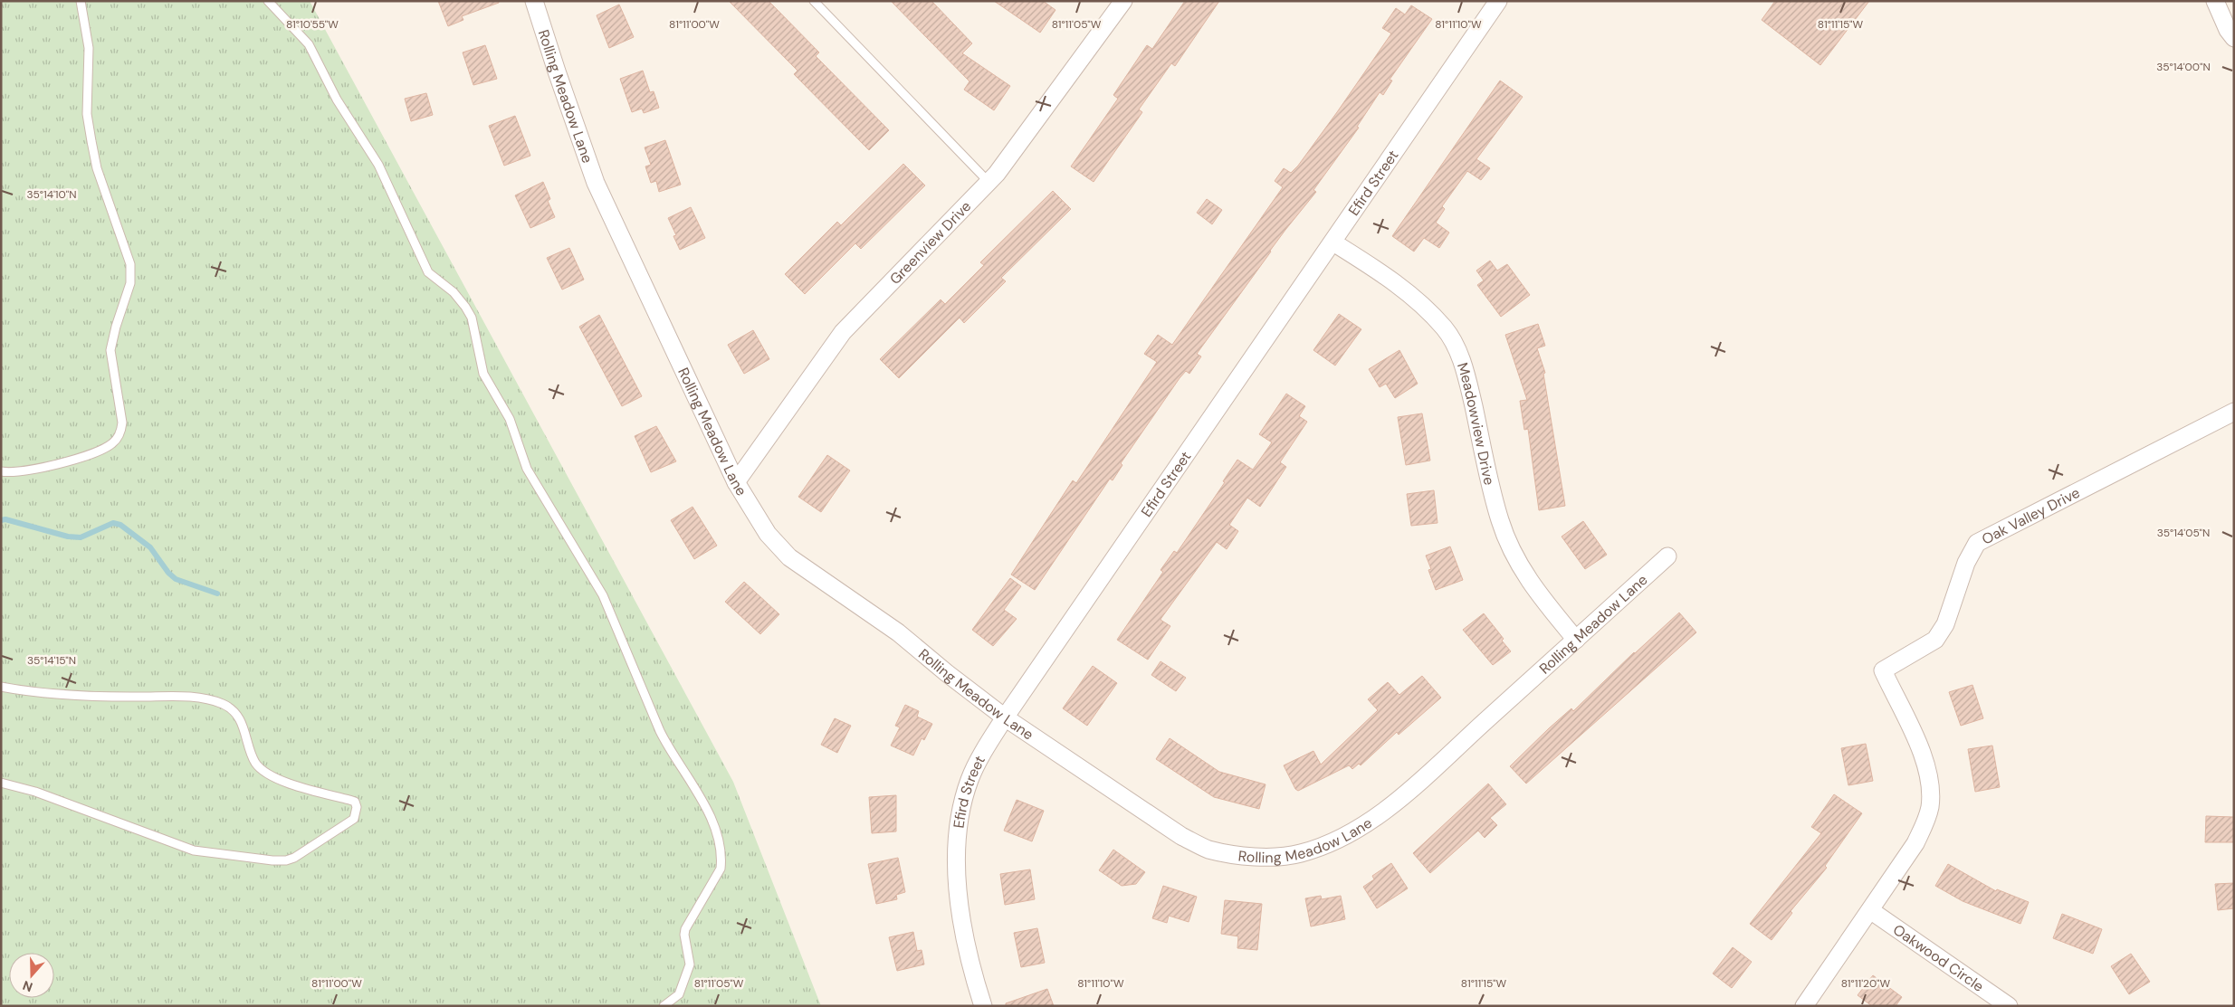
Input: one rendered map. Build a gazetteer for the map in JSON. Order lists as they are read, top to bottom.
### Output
{
  "streets": {
    "street": [
      "Rolling Meadow Lane",
      "Efird Street",
      "Greenview Drive",
      "Meadowview Drive",
      "Oak Valley Drive",
      "Oakwood Circle"
    ]
  },
  "crossings": [
    ["Rolling Meadow Lane", "Efird Street"],
    ["Rolling Meadow Lane", "Greenview Drive"],
    ["Rolling Meadow Lane", "Meadowview Drive"],
    ["Efird Street", "Meadowview Drive"],
    ["Oak Valley Drive", "Oakwood Circle"]
  ],
  "north": "bottom",
  "coordinates": [
    "81°11'15\"W",
    "81°10'55\"W",
    "81°11'00\"W",
    "81°11'05\"W",
    "81°11'10\"W",
    "35°14'00\"N",
    "35°14'10\"N",
    "35°14'05\"N",
    "35°14'15\"N",
    "81°11'20\"W"
  ]
}
